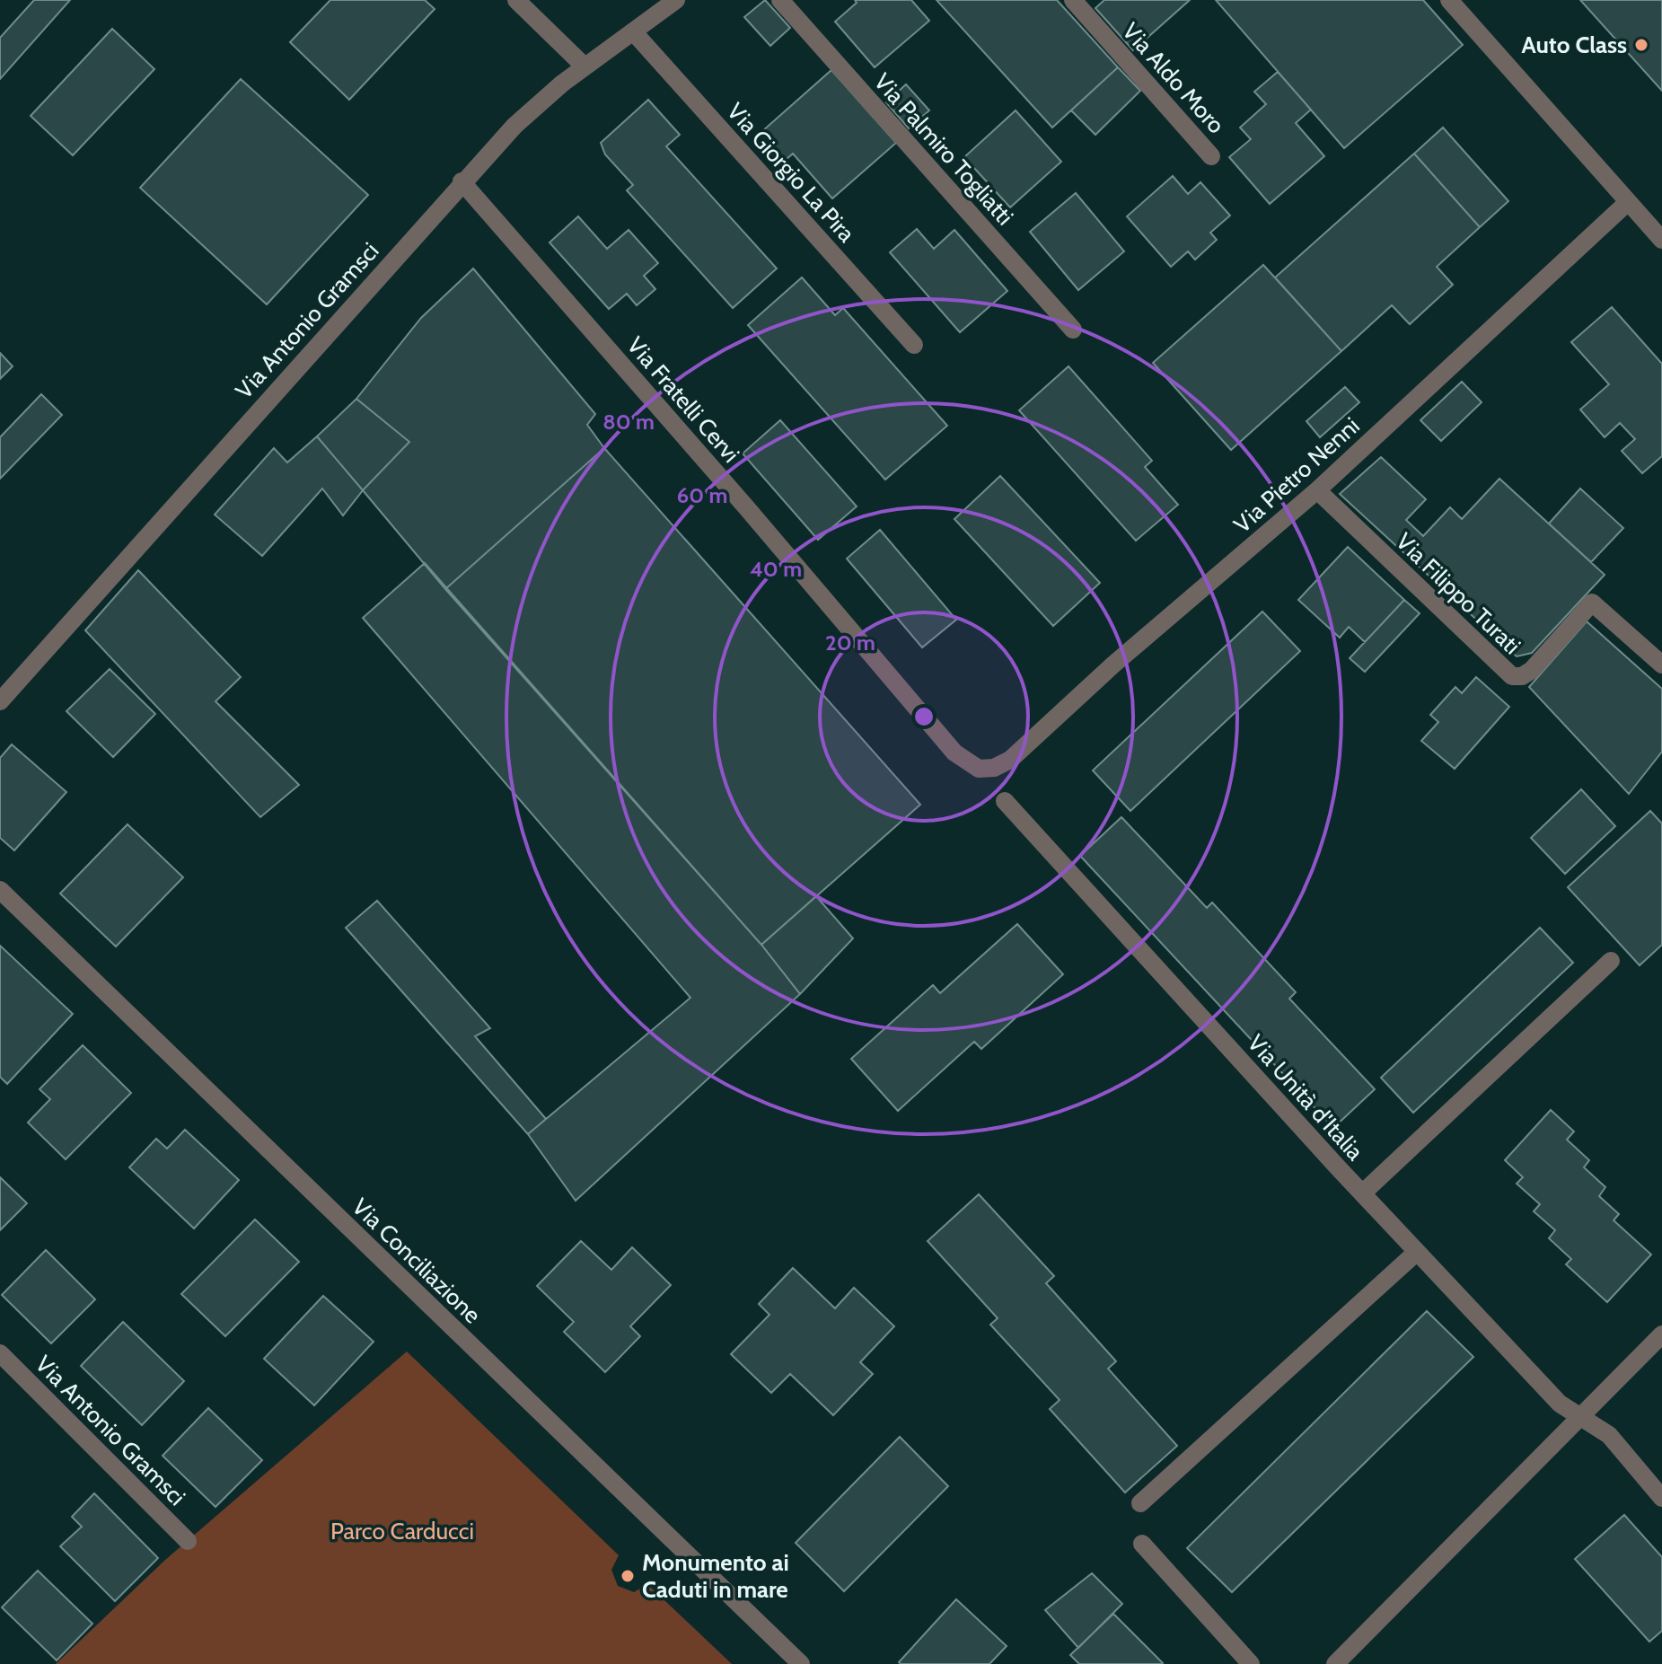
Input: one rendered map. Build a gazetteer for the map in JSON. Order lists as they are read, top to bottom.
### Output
{
  "streets": {
    "street": [
      "Via Aldo Moro",
      "Via Palmiro Togliatti",
      "Via Giorgio La Pira",
      "Via Antonio Gramsci",
      "Via Fratelli Cervi",
      "Via Pietro Nenni",
      "Via Filippo Turati",
      "Via Unità d'Italia",
      "Via Conciliazione"
    ]
  },
  "crossings": [
    ["Via Giorgio La Pira", "Via Antonio Gramsci"],
    ["Via Antonio Gramsci", "Via Fratelli Cervi"],
    ["Via Fratelli Cervi", "Via Pietro Nenni"],
    ["Via Pietro Nenni", "Via Filippo Turati"]
  ],
  "parks": ["Parco Carducci"],
  "places": ["Auto Class", "Monumento ai Caduti in mare"],
  "rings": [
    "80 m",
    "60 m",
    "40 m",
    "20 m"
  ]
}
